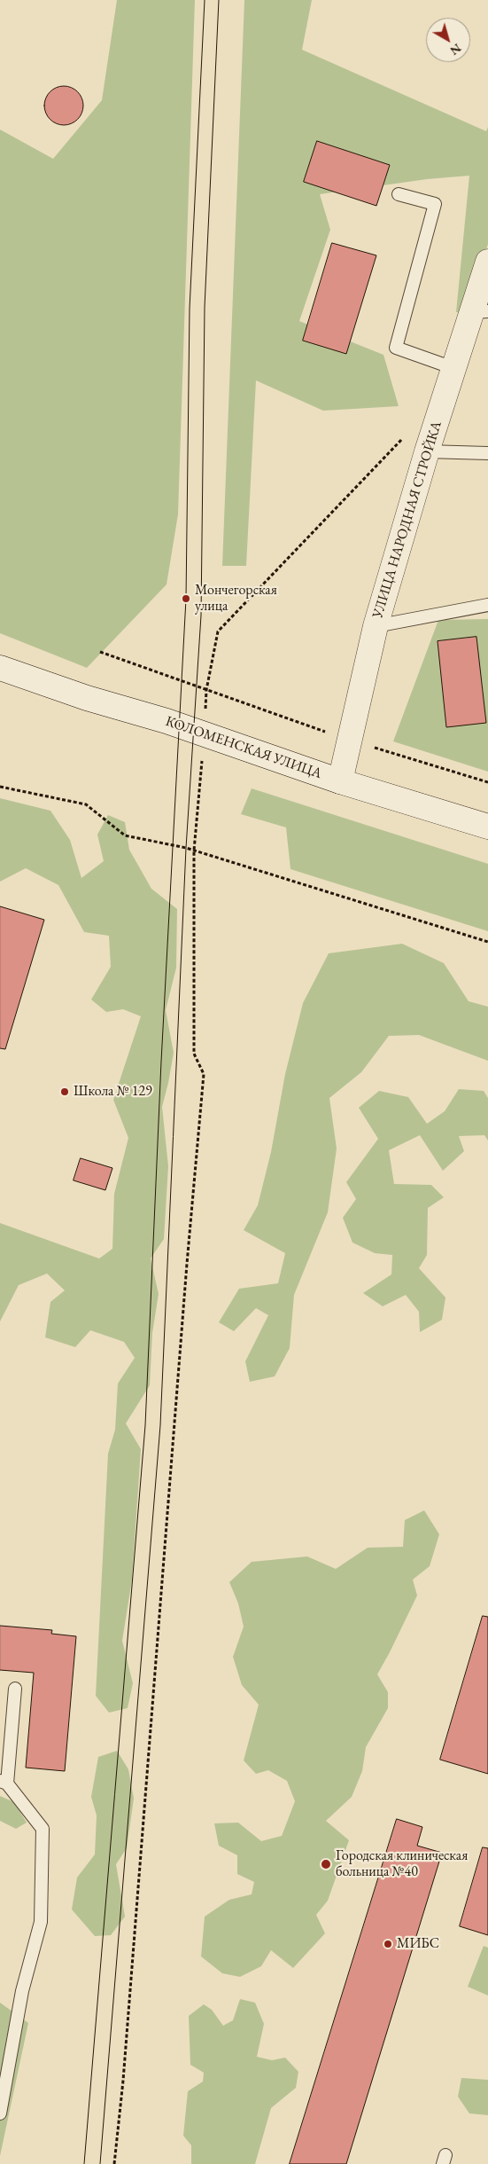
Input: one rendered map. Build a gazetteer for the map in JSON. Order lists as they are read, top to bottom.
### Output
{
  "streets": {
    "street": ["УЛИЦА НАРОДНАЯ СТРОЙКА", "КОЛОМЕНСКАЯ УЛИЦА"]
  },
  "crossings": [
    ["УЛИЦА НАРОДНАЯ СТРОЙКА", "КОЛОМЕНСКАЯ УЛИЦА"]
  ],
  "places": [
    "Мончегорская улица",
    "Школа № 129",
    "Городская клиническая больница №40",
    "МИБС"
  ],
  "north": "bottom right"
}
